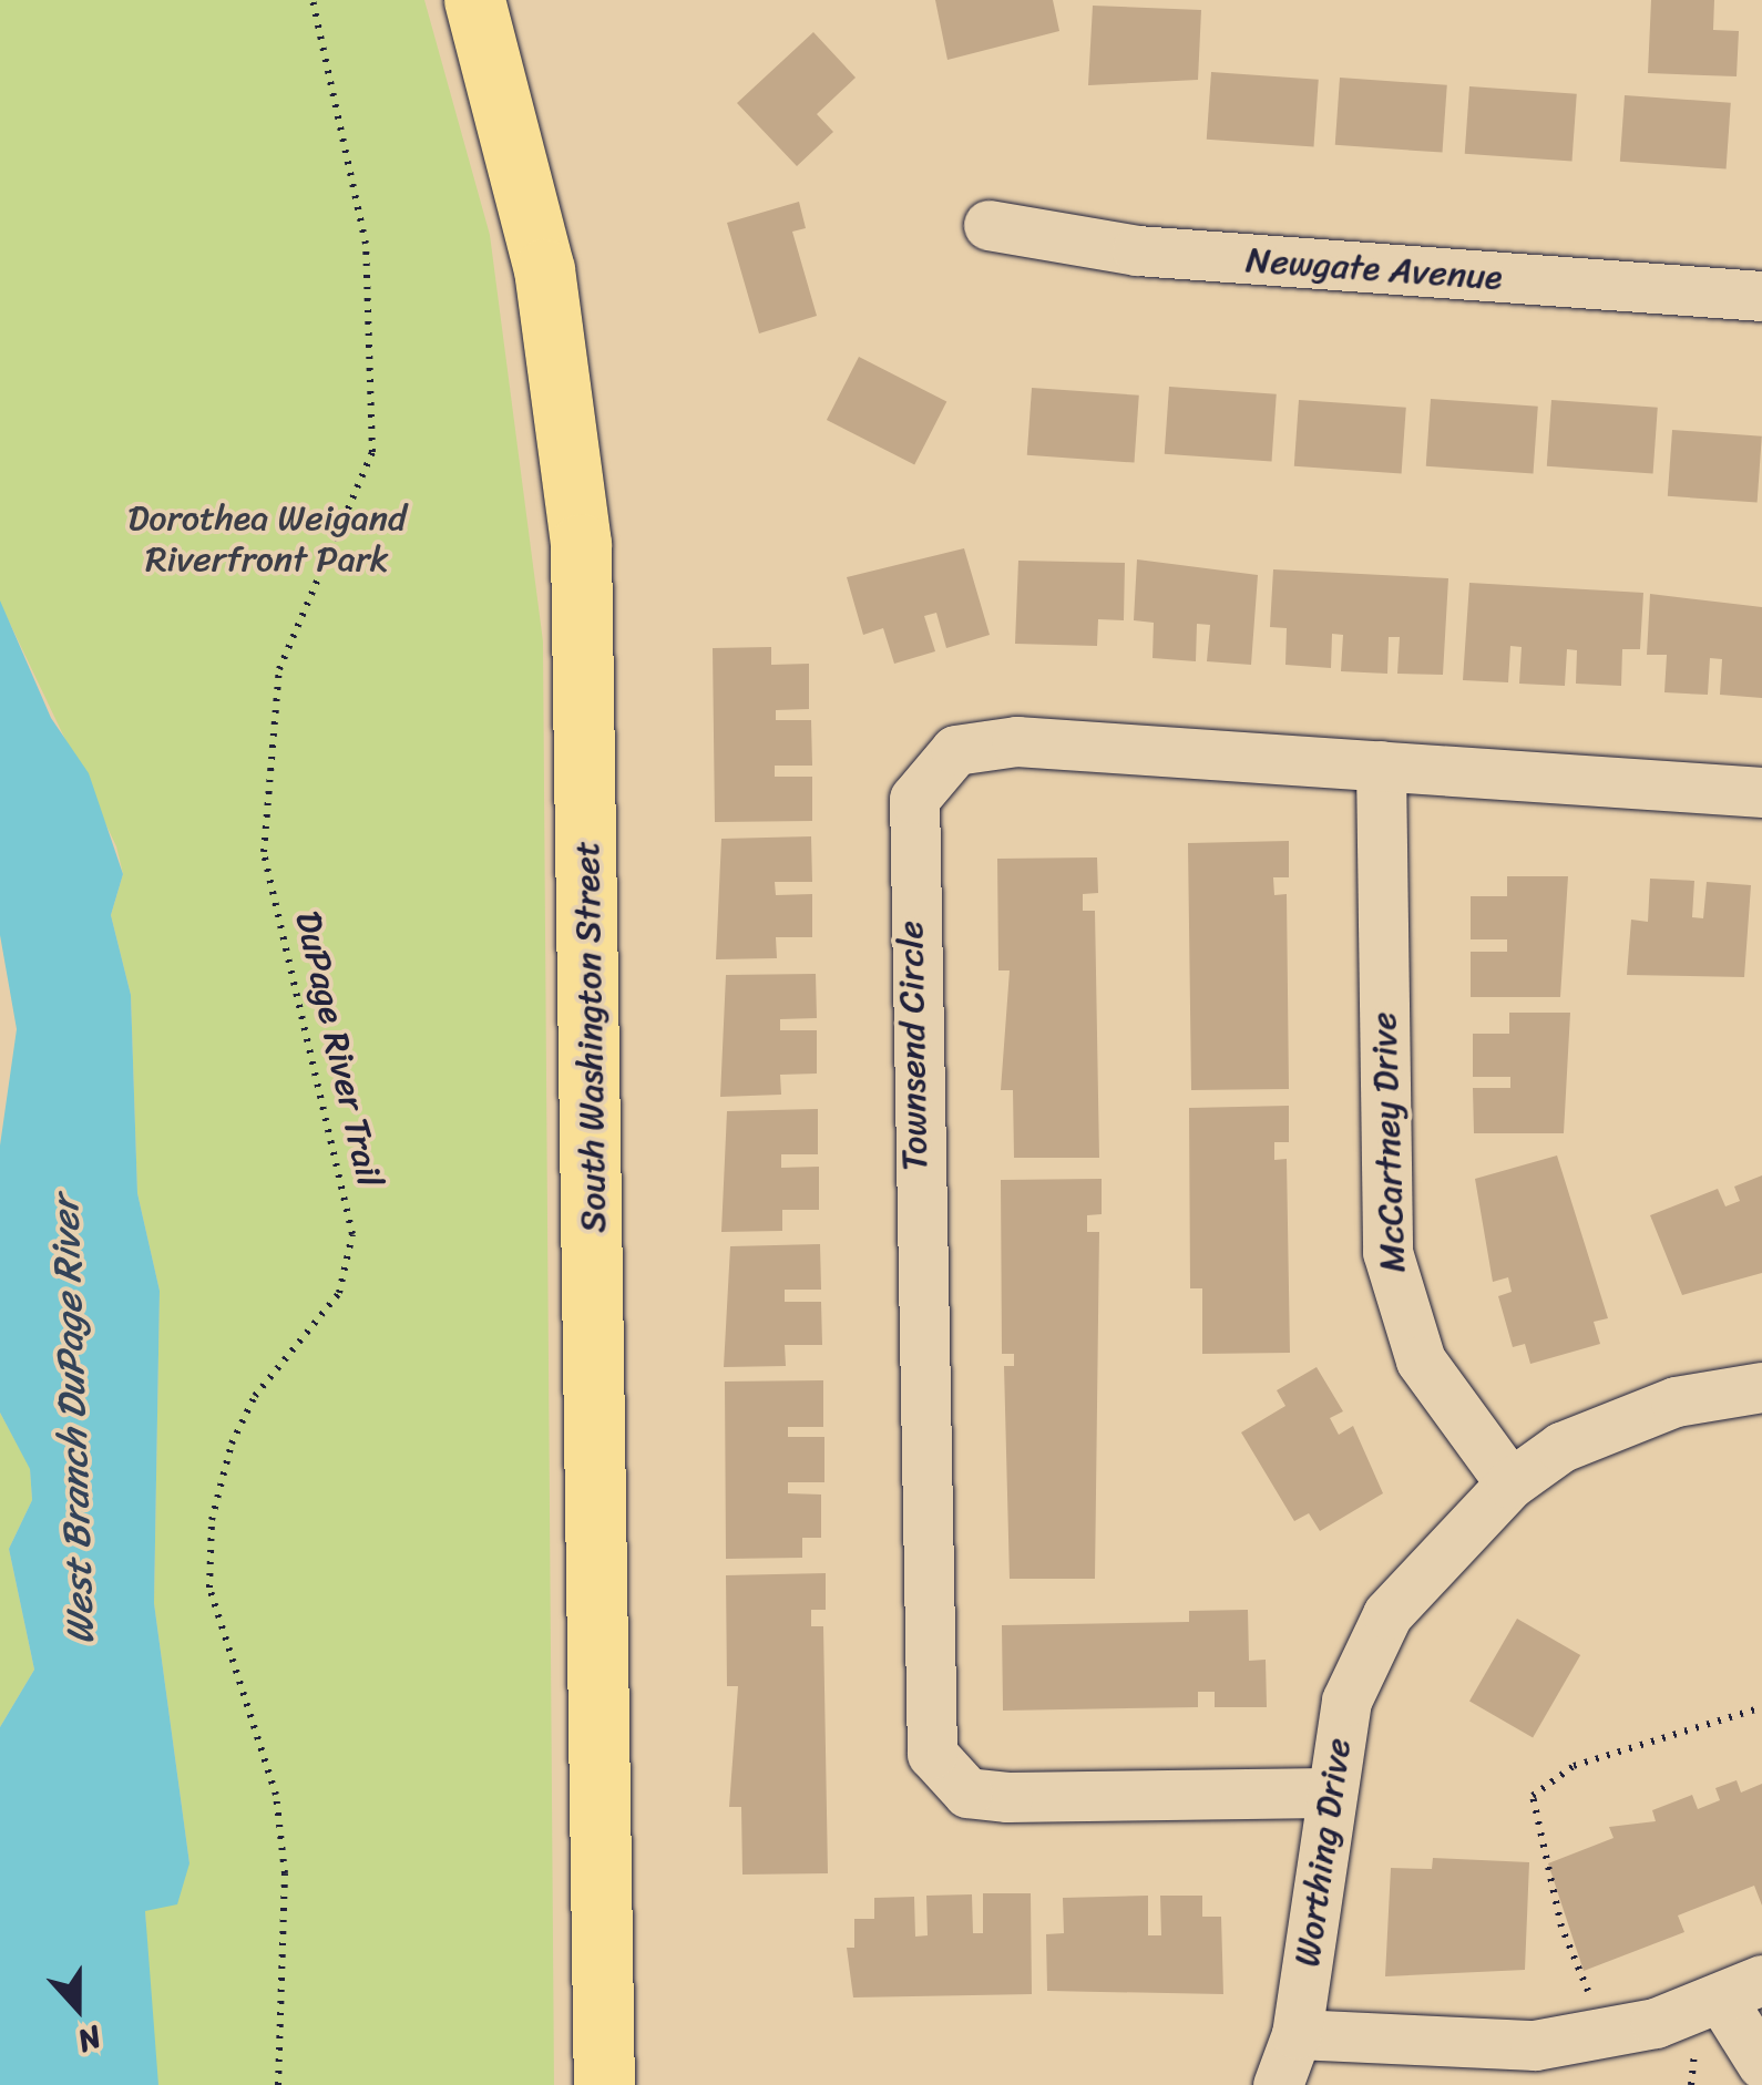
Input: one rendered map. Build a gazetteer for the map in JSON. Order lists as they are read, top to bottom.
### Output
{
  "streets": {
    "main road": ["South Washington Street"],
    "street": [
      "Newgate Avenue",
      "Townsend Circle",
      "McCartney Drive",
      "Worthing Drive"
    ],
    "path": ["DuPage River Trail"]
  },
  "crossings": [
    ["Townsend Circle", "McCartney Drive"],
    ["Townsend Circle", "Worthing Drive"],
    ["McCartney Drive", "Worthing Drive"]
  ],
  "water": ["West Branch DuPage River"],
  "parks": ["Dorothea Weigand Riverfront Park"],
  "north": "bottom"
}
